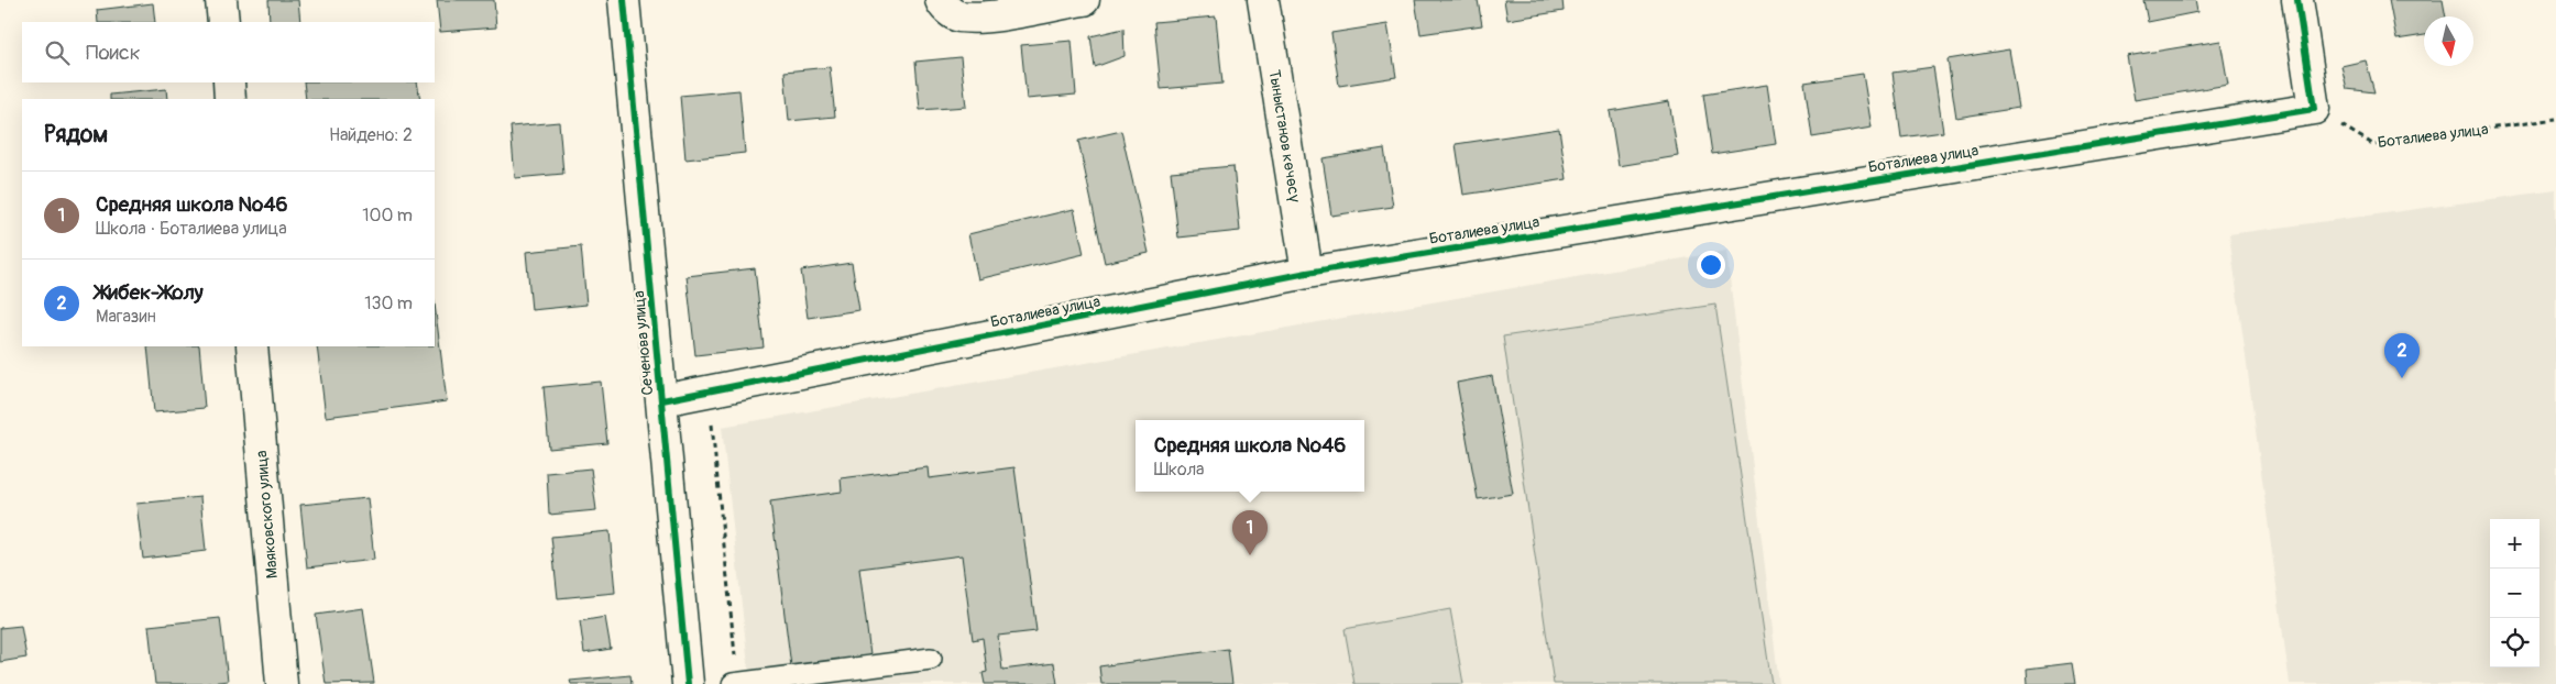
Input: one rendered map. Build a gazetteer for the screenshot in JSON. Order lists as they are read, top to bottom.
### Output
{
  "streets": {
    "street": [
      "Боталиева улица",
      "Тыныстанов көчөсү",
      "Сеченова улица",
      "Маяковского улица"
    ]
  },
  "crossings": [
    ["Боталиева улица", "Тыныстанов көчөсү"],
    ["Боталиева улица", "Сеченова улица"]
  ],
  "north": "bottom",
  "page": {
    "search": "Поиск",
    "heading": ["Рядом", "Найдено: 2"],
    "list": [
      {
        "mark": "1",
        "name": "Средняя школа №46",
        "note": "Школа · Боталиева улица",
        "value": "100 m"
      },
      {
        "mark": "2",
        "name": "Жибек-Жолу",
        "note": "Магазин",
        "value": "130 m"
      }
    ],
    "pins": ["2", "1"],
    "popup": ["Средняя школа №46", "Школа"],
    "map_buttons": ["+", "−"]
  }
}
